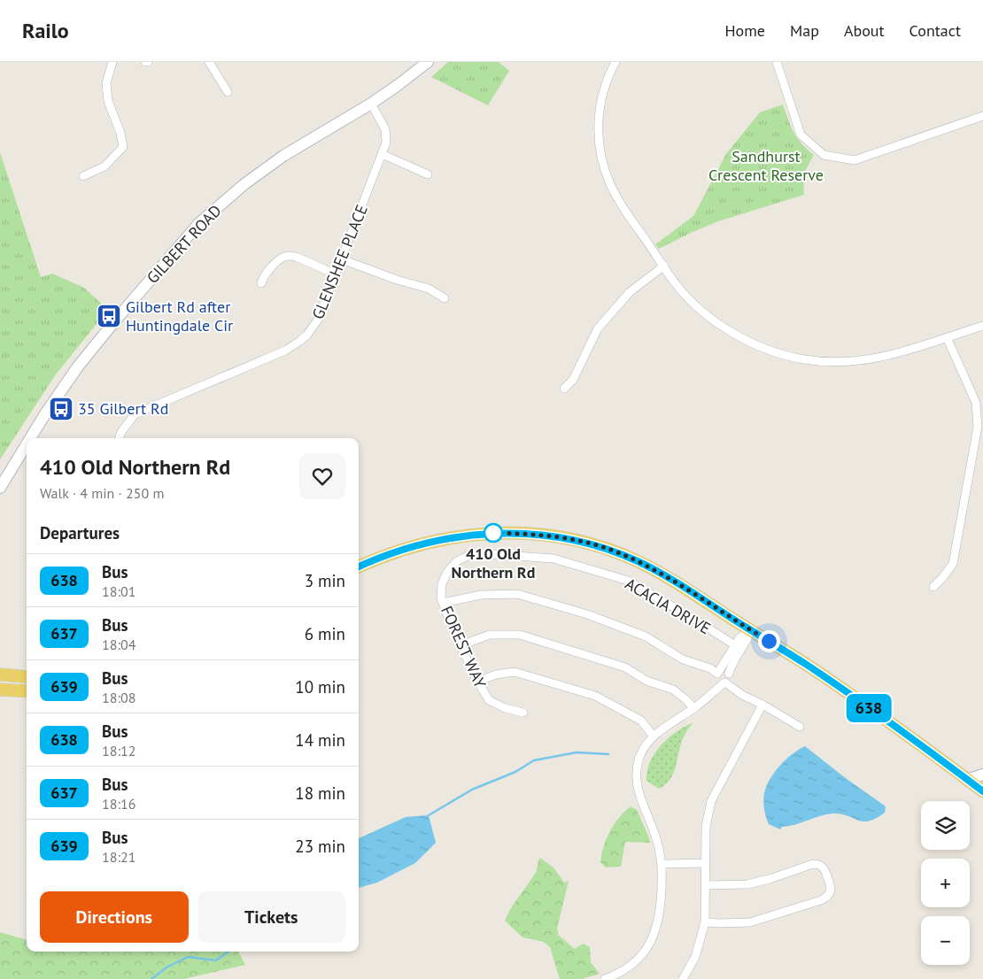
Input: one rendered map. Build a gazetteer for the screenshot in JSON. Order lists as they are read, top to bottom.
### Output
{
  "streets": {
    "main road": ["GILBERT ROAD"],
    "street": ["GLENSHEE PLACE", "ACACIA DRIVE", "FOREST WAY"]
  },
  "crossings": [
    ["GILBERT ROAD", "GLENSHEE PLACE"],
    ["ACACIA DRIVE", "FOREST WAY"]
  ],
  "parks": ["Sandhurst Crescent Reserve"],
  "places": {
    "bus stop": ["Gilbert Rd after Huntingdale Cir", "35 Gilbert Rd"],
    "other": ["410 Old Northern Rd"]
  },
  "lines": ["bus line 638"],
  "page": {
    "header": "Railo",
    "nav": [
      "Home",
      "Map",
      "About",
      "Contact"
    ],
    "on_map": "638",
    "heading": [
      ["410 Old Northern Rd", "Walk · 4 min · 250 m"],
      "Departures"
    ],
    "list": [
      {
        "mark": "638",
        "name": "Bus",
        "note": "18:01",
        "value": "3 min"
      },
      {
        "mark": "637",
        "name": "Bus",
        "note": "18:04",
        "value": "6 min"
      },
      {
        "mark": "639",
        "name": "Bus",
        "note": "18:08",
        "value": "10 min"
      },
      {
        "mark": "638",
        "name": "Bus",
        "note": "18:12",
        "value": "14 min"
      },
      {
        "mark": "637",
        "name": "Bus",
        "note": "18:16",
        "value": "18 min"
      },
      {
        "mark": "639",
        "name": "Bus",
        "note": "18:21",
        "value": "23 min"
      }
    ],
    "map_buttons": ["+", "−"],
    "buttons": ["Directions", "Tickets"]
  }
}
